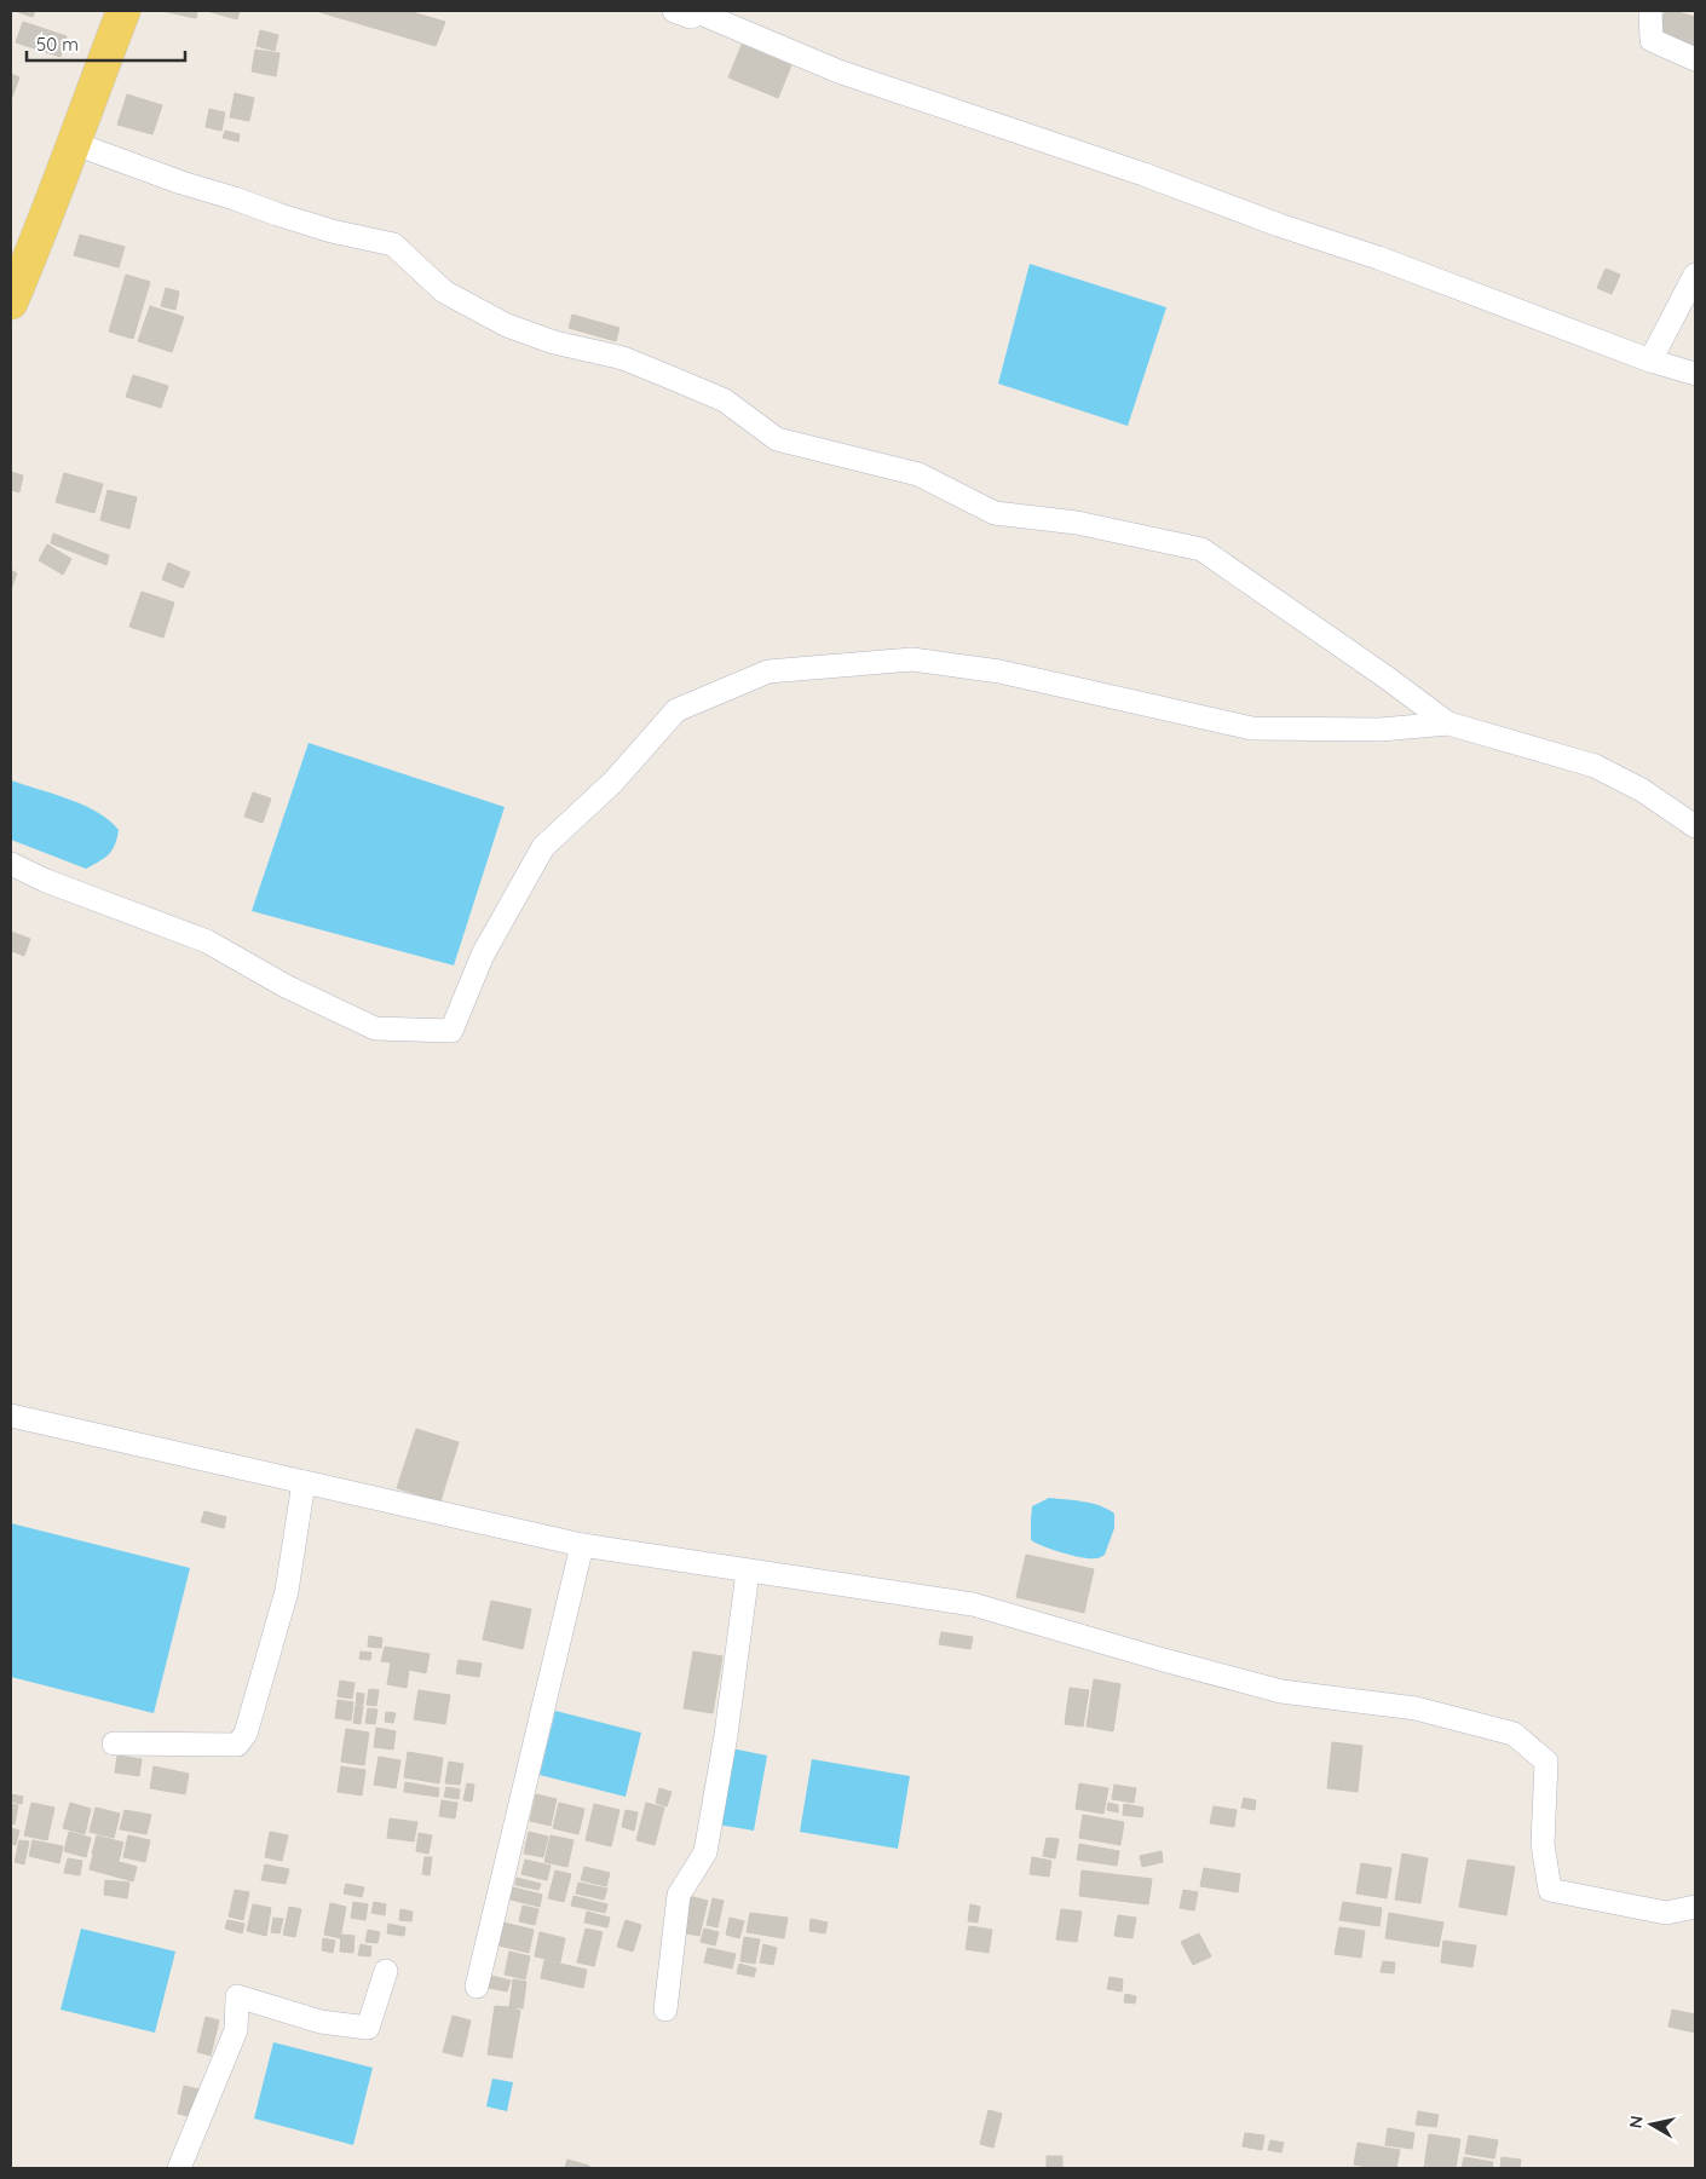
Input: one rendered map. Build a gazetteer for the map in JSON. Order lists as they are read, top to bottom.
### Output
{
  "scale_bar": "50 m",
  "north": "left"
}
